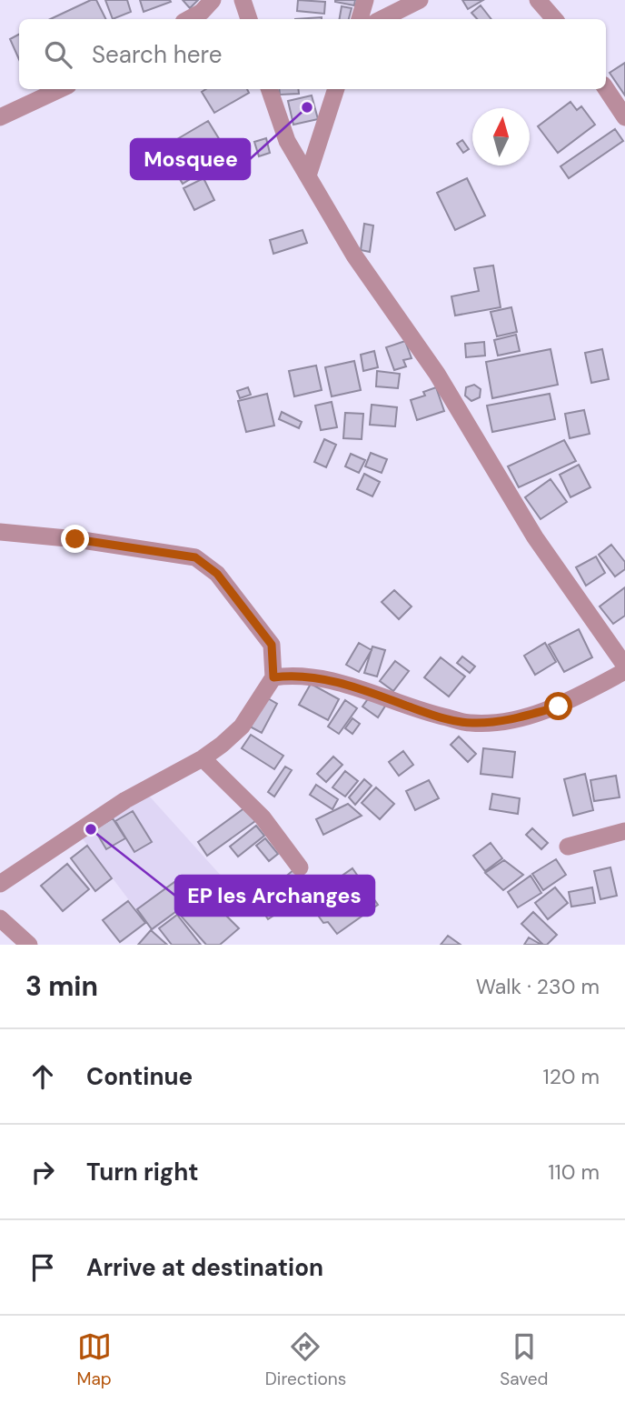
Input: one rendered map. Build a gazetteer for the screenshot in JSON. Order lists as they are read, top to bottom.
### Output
{
  "places": ["Mosquee", "EP les Archanges"],
  "north": "top",
  "page": {
    "search": "Search here",
    "heading": ["3 min", "Walk · 230 m"],
    "list": [
      ["Continue", "120 m"],
      ["Turn right", "110 m"],
      "Arrive at destination"
    ],
    "nav": ["Map", "Directions", "Saved"]
  }
}
